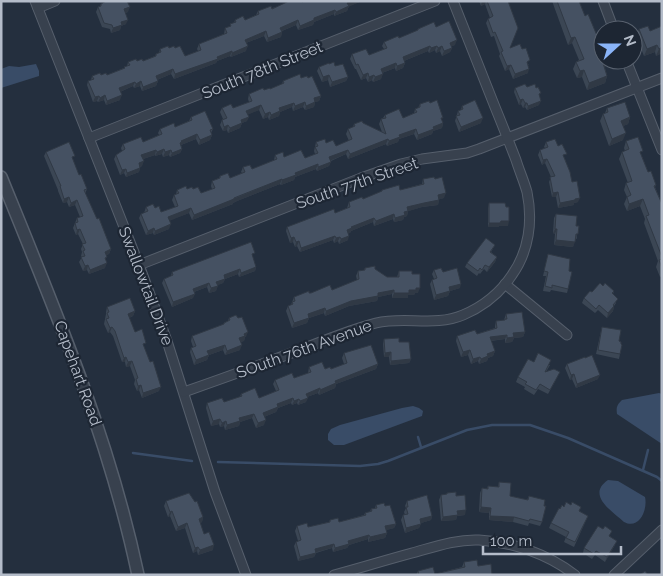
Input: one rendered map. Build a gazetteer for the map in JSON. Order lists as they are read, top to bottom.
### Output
{
  "streets": {
    "street": [
      "South 78th Street",
      "South 77th Street",
      "Swallowtail Drive",
      "SOuth 76th Avenue",
      "Capehart Road"
    ]
  },
  "crossings": [
    ["South 78th Street", "Swallowtail Drive"],
    ["South 77th Street", "Swallowtail Drive"],
    ["South 77th Street", "SOuth 76th Avenue"],
    ["Swallowtail Drive", "SOuth 76th Avenue"]
  ],
  "scale_bar": "100 m",
  "north": "right"
}
